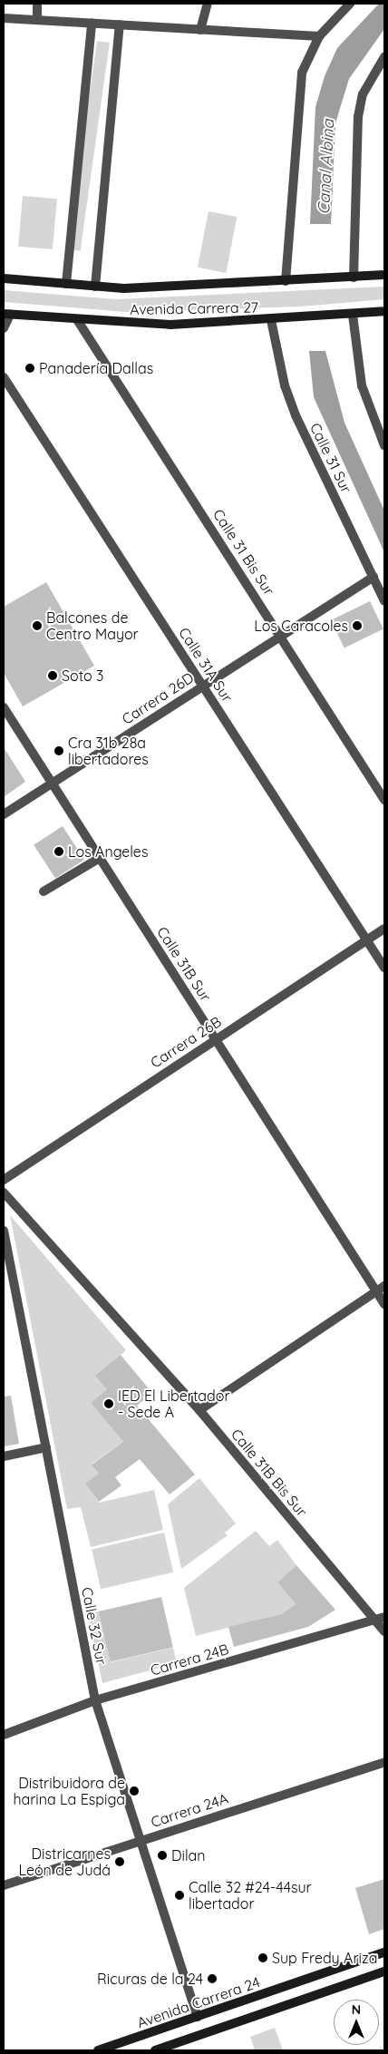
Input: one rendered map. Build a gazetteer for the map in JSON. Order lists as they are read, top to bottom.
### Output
{
  "streets": {
    "main road": ["Avenida Carrera 27", "Avenida Carrera 24"],
    "street": [
      "Calle 31 Sur",
      "Calle 31 Bis Sur",
      "Calle 31A Sur",
      "Carrera 26D",
      "Calle 31B Sur",
      "Carrera 26B",
      "Calle 31B Bis Sur",
      "Calle 32 Sur",
      "Carrera 24B",
      "Carrera 24A"
    ]
  },
  "crossings": [
    ["Avenida Carrera 27", "Calle 31 Sur"],
    ["Avenida Carrera 27", "Calle 31 Bis Sur"],
    ["Calle 31 Sur", "Carrera 26D"],
    ["Calle 31 Bis Sur", "Carrera 26D"],
    ["Calle 31A Sur", "Carrera 26D"],
    ["Calle 31A Sur", "Carrera 26B"],
    ["Carrera 26D", "Calle 31B Sur"],
    ["Calle 31B Sur", "Carrera 26B"],
    ["Calle 31B Bis Sur", "Carrera 24B"],
    ["Calle 32 Sur", "Carrera 24B"],
    ["Calle 32 Sur", "Carrera 24A"],
    ["Calle 32 Sur", "Avenida Carrera 24"]
  ],
  "water": ["Canal Albina"],
  "places": [
    "Panadería Dallas",
    "Balcones de Centro Mayor",
    "Los Caracoles",
    "Soto 3",
    "Cra 31b 28a libertadores",
    "Los Angeles",
    "IED El Libertador - Sede A",
    "Distribuidora de harina La Espiga",
    "Dilan",
    "Districarnes León de Judá",
    "Calle 32 #24-44sur libertador",
    "Sup Fredy Ariza",
    "Ricuras de la 24"
  ],
  "north": "top"
}
